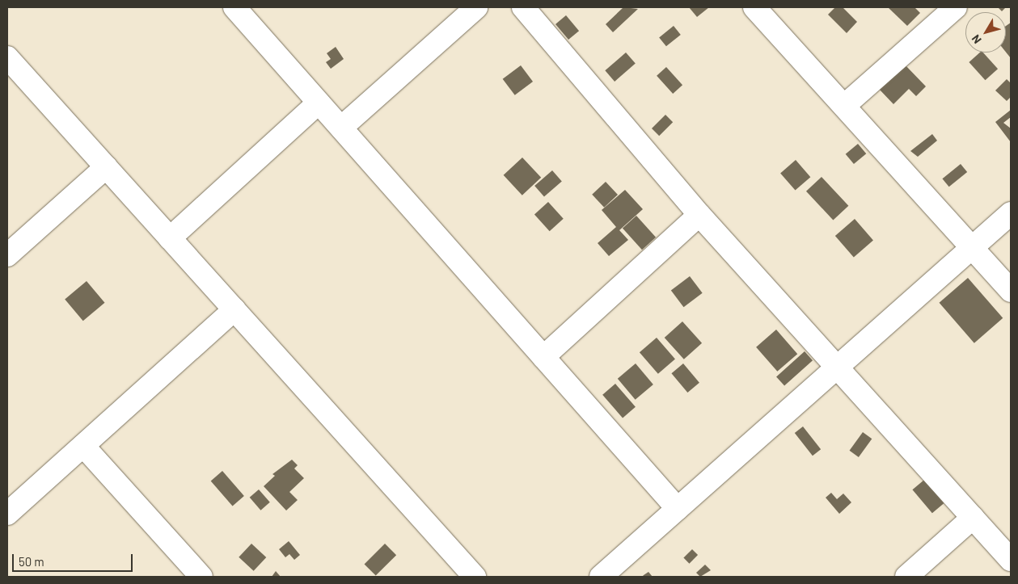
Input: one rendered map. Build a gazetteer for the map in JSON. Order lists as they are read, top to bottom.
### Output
{
  "scale_bar": "50 m",
  "north": "bottom left"
}
